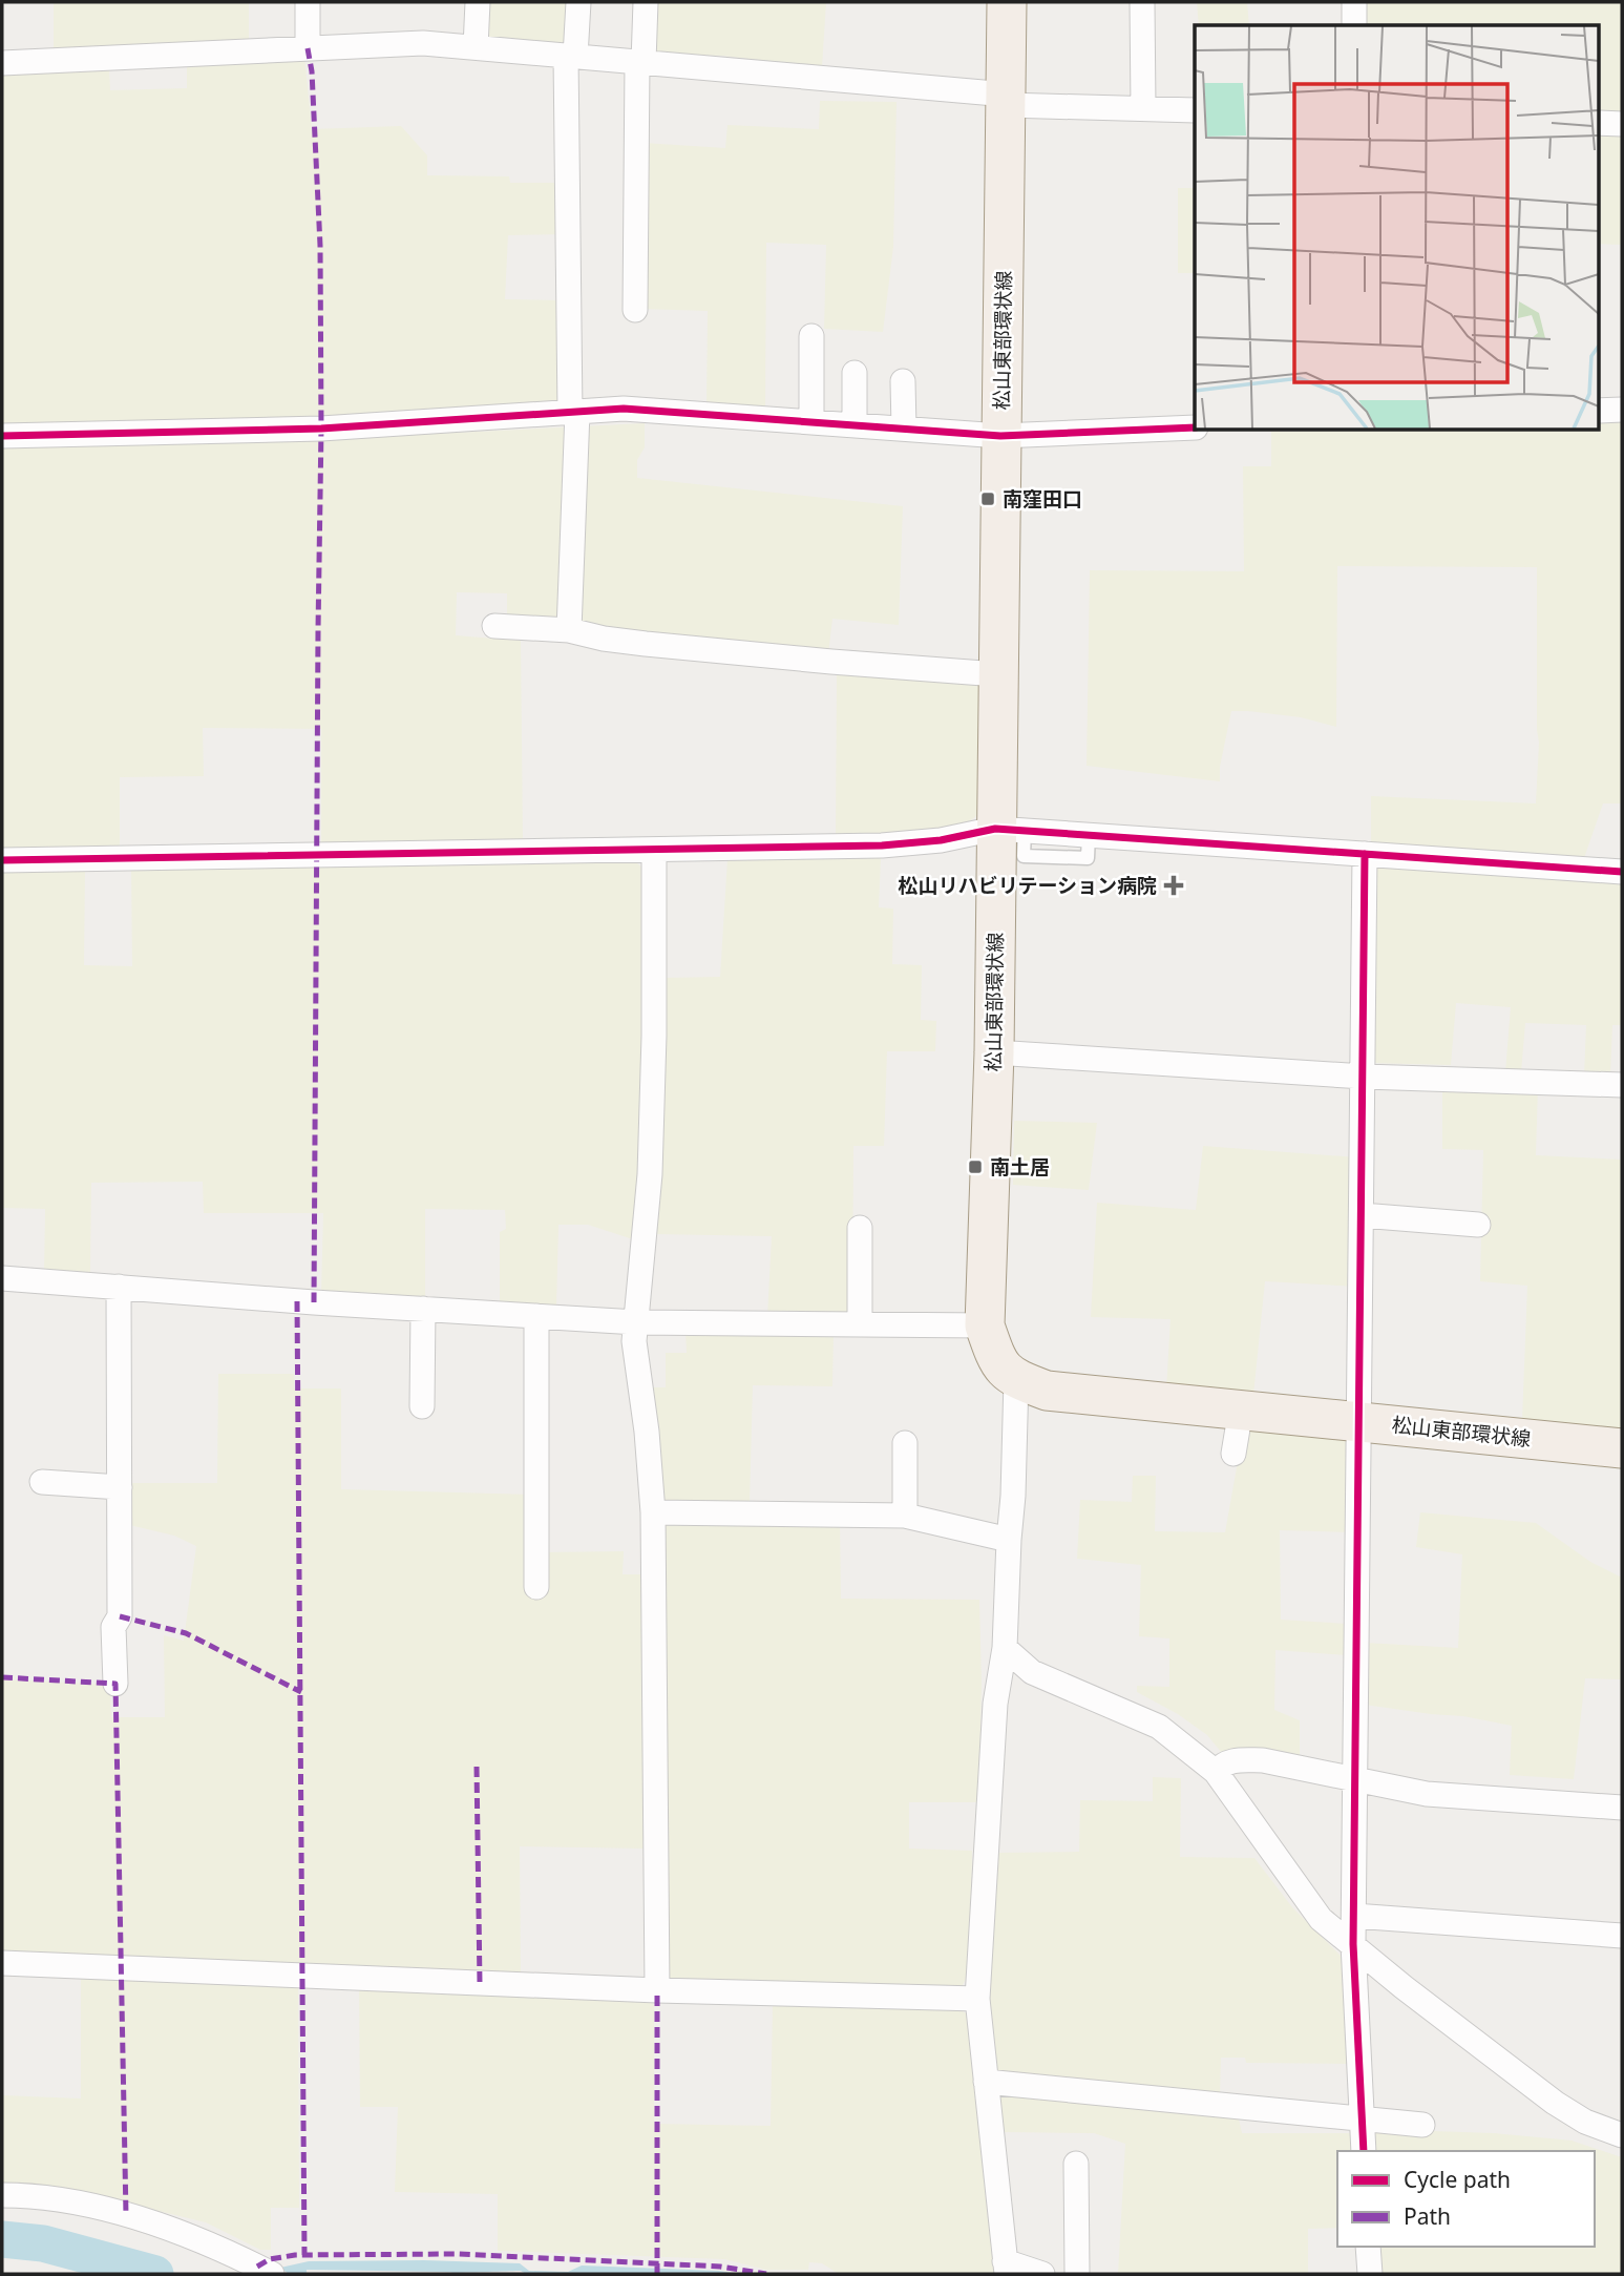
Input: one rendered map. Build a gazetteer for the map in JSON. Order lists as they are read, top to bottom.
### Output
{
  "streets": {
    "main road": ["松山東部環状線"]
  },
  "places": {
    "transit": ["南窪田口", "南土居"],
    "health": ["松山リハビリテーション病院"]
  },
  "legend": ["Cycle path", "Path"]
}
